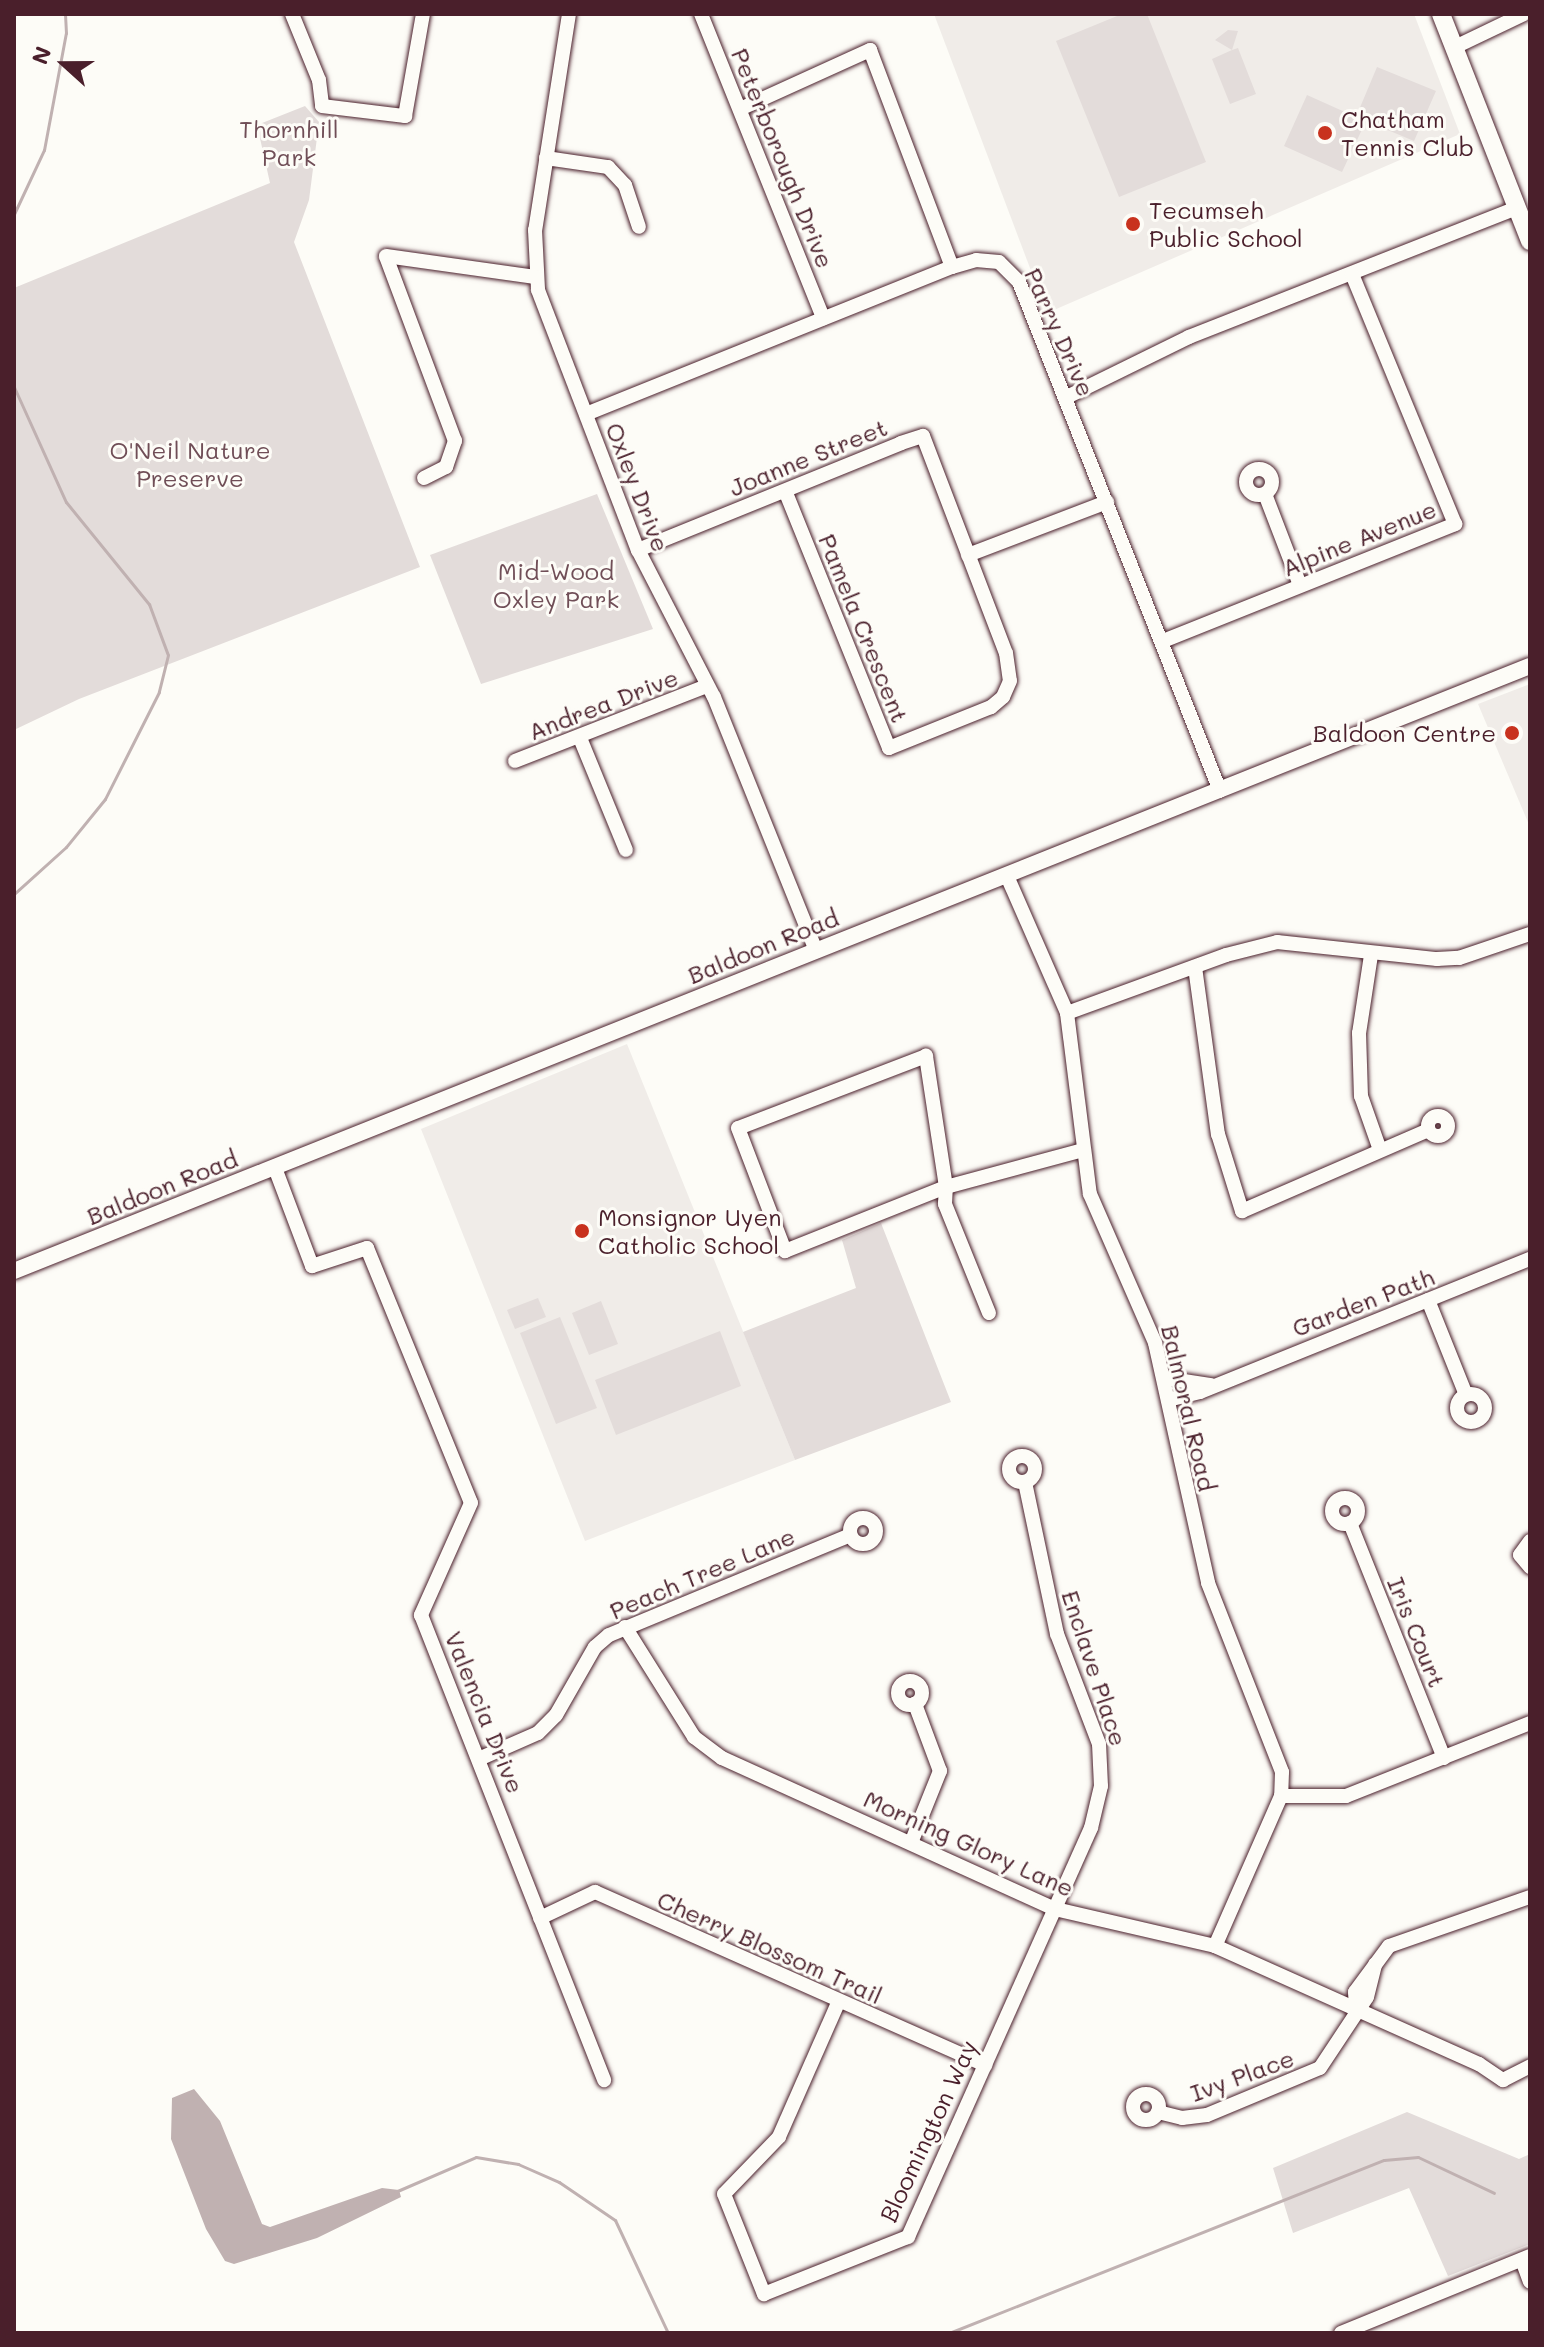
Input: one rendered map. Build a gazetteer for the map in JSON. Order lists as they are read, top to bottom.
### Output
{
  "streets": {
    "street": [
      "Peterborough Drive",
      "Parry Drive",
      "Joanne Street",
      "Oxley Drive",
      "Alpine Avenue",
      "Pamela Crescent",
      "Andrea Drive",
      "Baldoon Road",
      "Garden Path",
      "Balmoral Road",
      "Peach Tree Lane",
      "Iris Court",
      "Enclave Place",
      "Valencia Drive",
      "Morning Glory Lane",
      "Cherry Blossom Trail",
      "Ivy Place",
      "Bloomington Way"
    ]
  },
  "crossings": [
    ["Peterborough Drive", "Parry Drive"],
    ["Parry Drive", "Oxley Drive"],
    ["Parry Drive", "Alpine Avenue"],
    ["Parry Drive", "Baldoon Road"],
    ["Joanne Street", "Oxley Drive"],
    ["Joanne Street", "Pamela Crescent"],
    ["Oxley Drive", "Andrea Drive"],
    ["Oxley Drive", "Baldoon Road"],
    ["Baldoon Road", "Balmoral Road"],
    ["Baldoon Road", "Valencia Drive"],
    ["Garden Path", "Balmoral Road"],
    ["Peach Tree Lane", "Valencia Drive"],
    ["Peach Tree Lane", "Morning Glory Lane"],
    ["Enclave Place", "Morning Glory Lane"],
    ["Enclave Place", "Bloomington Way"],
    ["Valencia Drive", "Cherry Blossom Trail"],
    ["Morning Glory Lane", "Ivy Place"],
    ["Morning Glory Lane", "Bloomington Way"],
    ["Cherry Blossom Trail", "Bloomington Way"]
  ],
  "parks": ["Thornhill Park", "O'Neil Nature Preserve", "Mid-Wood Oxley Park"],
  "places": [
    "Chatham Tennis Club",
    "Tecumseh Public School",
    "Baldoon Centre",
    "Monsignor Uyen Catholic School"
  ],
  "north": "left"
}
